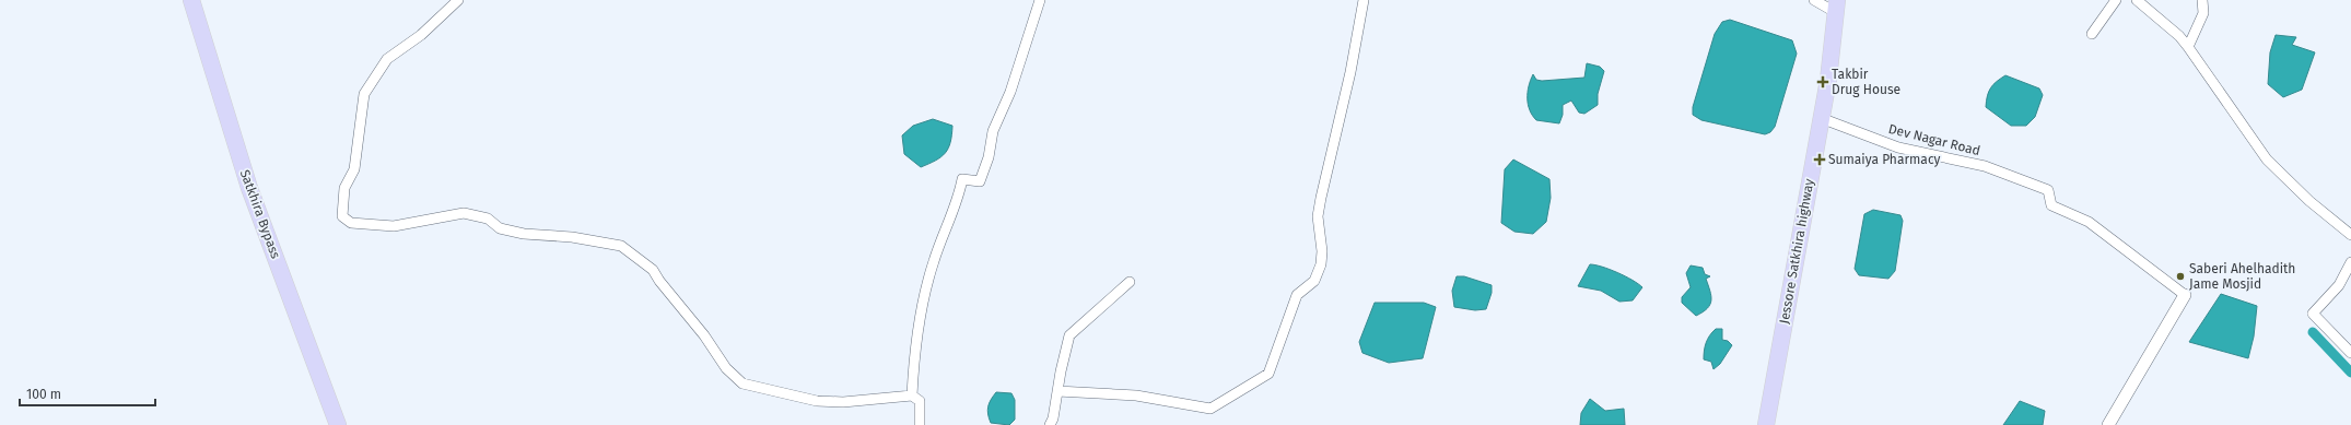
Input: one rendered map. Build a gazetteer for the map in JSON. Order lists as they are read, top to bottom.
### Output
{
  "streets": {
    "highway": ["Satkhira Bypass", "Jessore Satkhira highway"],
    "street": ["Dev Nagar Road"]
  },
  "crossings": [
    ["Dev Nagar Road", "Jessore Satkhira highway"]
  ],
  "places": {
    "health": ["Takbir Drug House", "Sumaiya Pharmacy"],
    "other": ["Saberi Ahelhadith Jame Mosjid"]
  },
  "scale_bar": "100 m"
}
